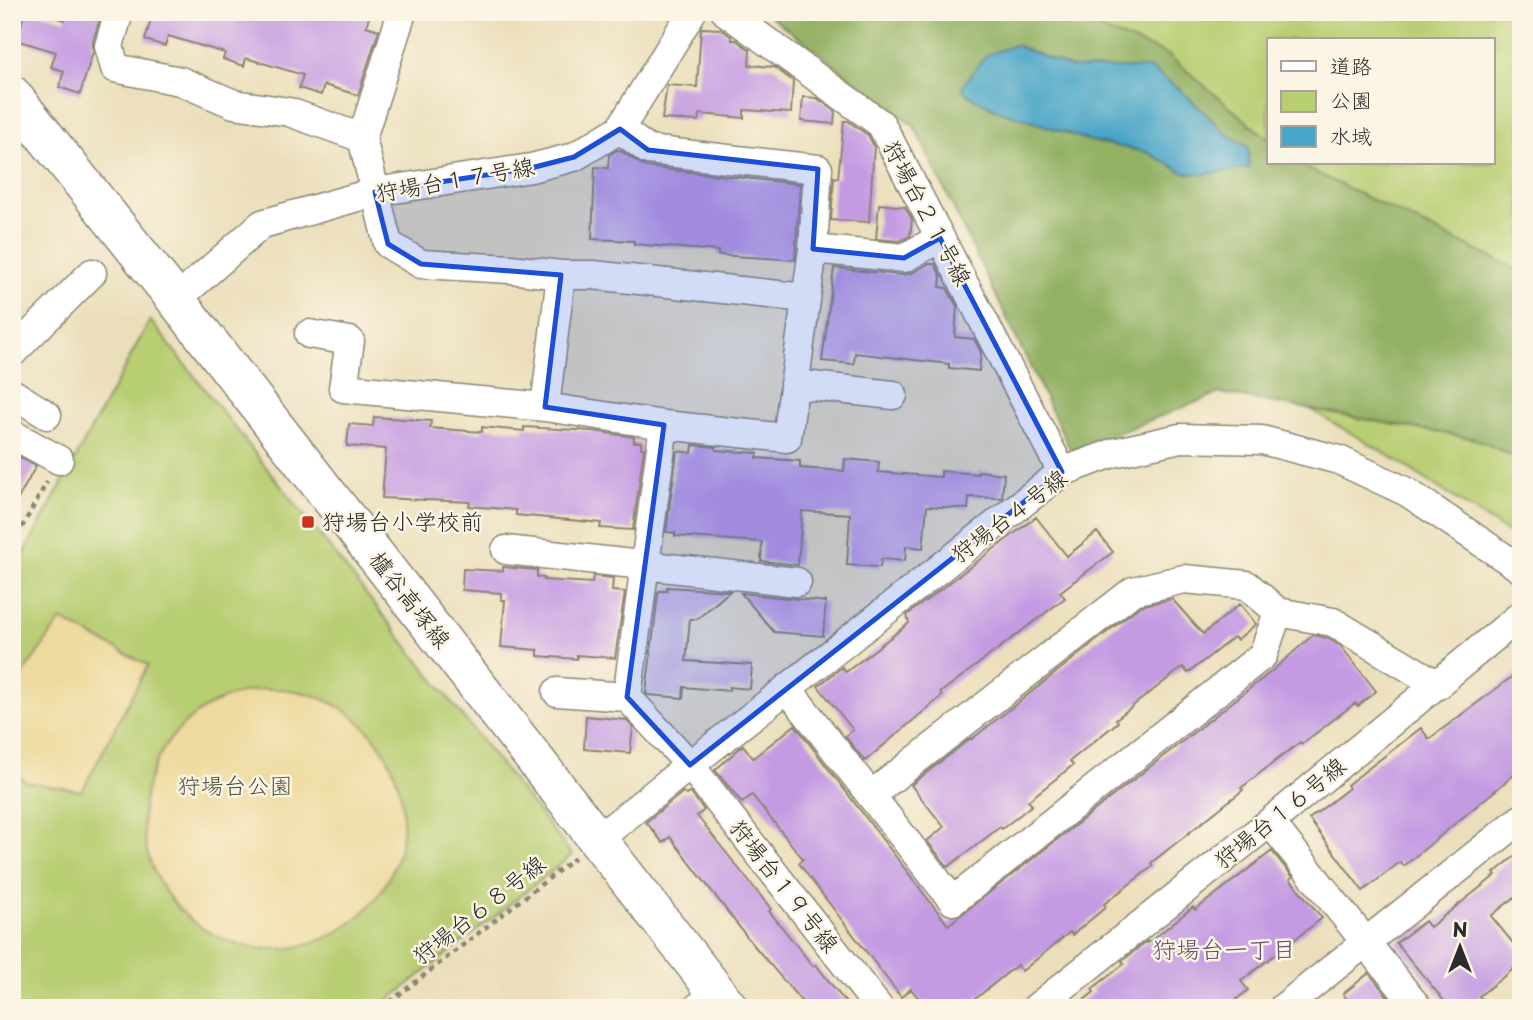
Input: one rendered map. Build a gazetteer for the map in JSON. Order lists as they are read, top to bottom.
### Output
{
  "streets": {
    "street": [
      "狩場台１７号線",
      "狩場台２１号線",
      "狩場台４号線",
      "櫨谷高塚線",
      "狩場台１６号線",
      "狩場台１９号線"
    ],
    "path": ["狩場台６８号線"]
  },
  "crossings": [
    ["狩場台１７号線", "櫨谷高塚線"],
    ["狩場台２１号線", "狩場台４号線"],
    ["狩場台４号線", "櫨谷高塚線"],
    ["狩場台４号線", "狩場台１９号線"],
    ["狩場台４号線", "狩場台６８号線"],
    ["櫨谷高塚線", "狩場台６８号線"]
  ],
  "districts": ["狩場台一丁目"],
  "parks": ["狩場台公園"],
  "places": {
    "transit": ["狩場台小学校前"]
  },
  "legend": ["道路", "公園", "水域"],
  "north": "top"
}
